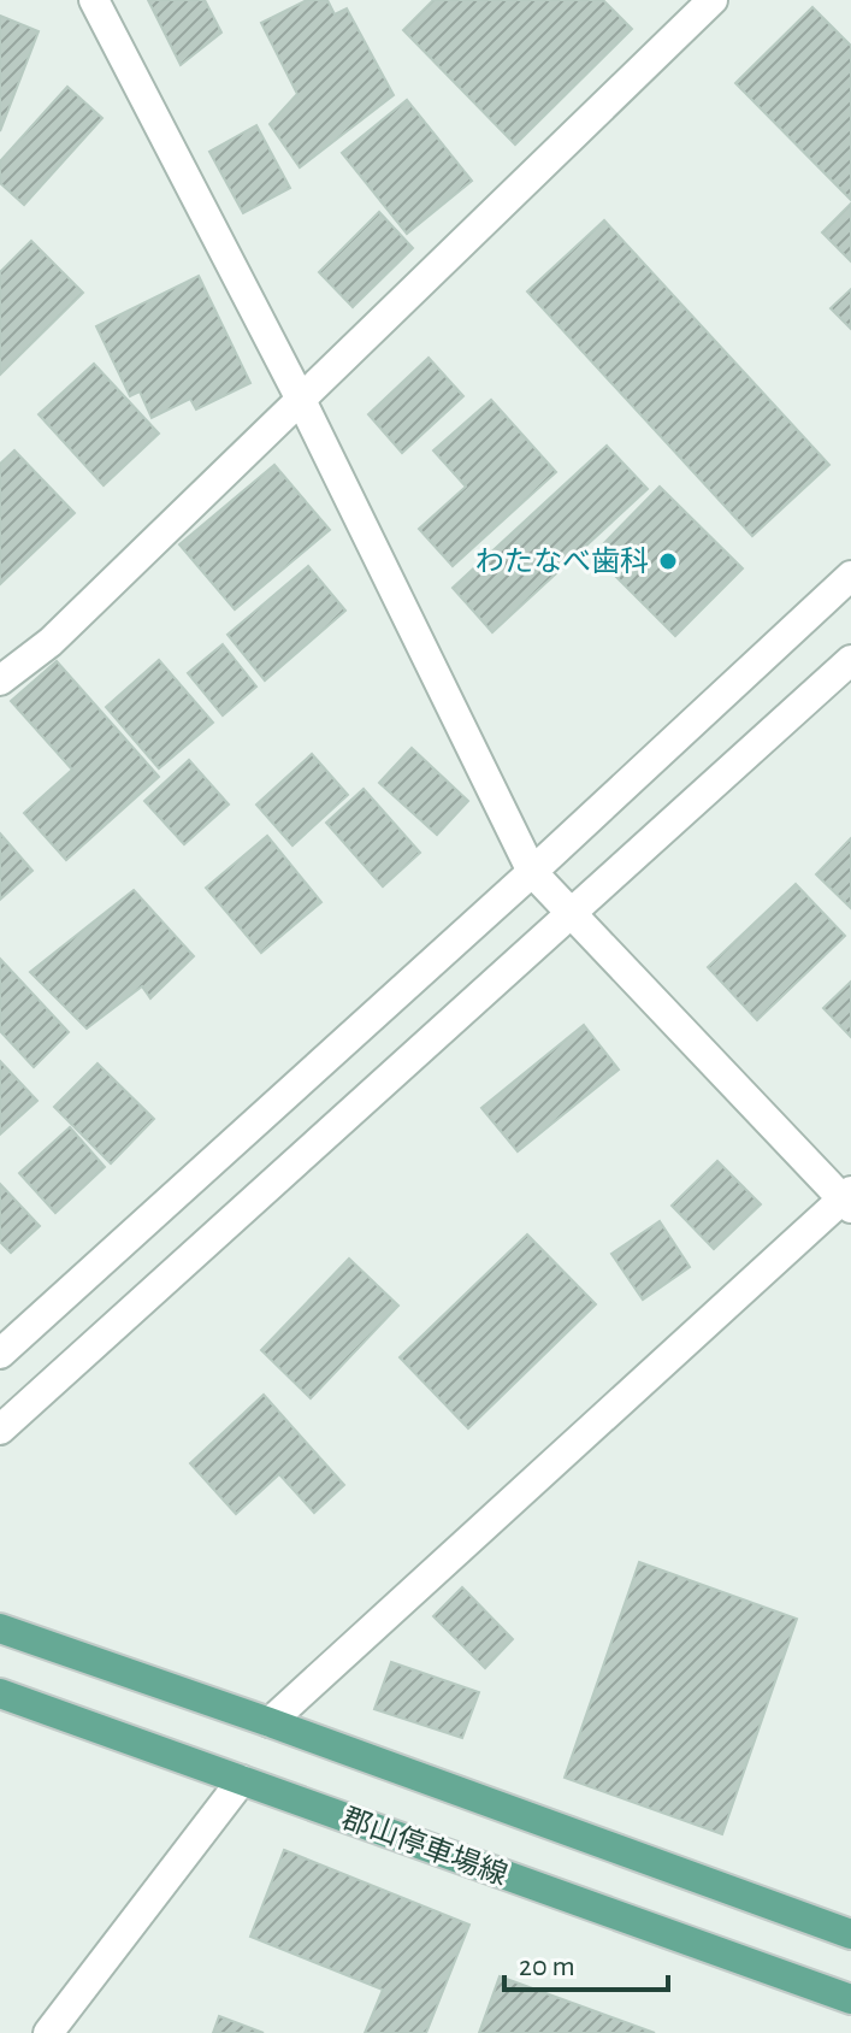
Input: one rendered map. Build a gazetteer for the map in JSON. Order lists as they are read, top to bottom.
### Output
{
  "streets": {
    "main road": ["郡山停車場線"]
  },
  "places": ["わたなべ歯科"],
  "scale_bar": "20 m"
}
